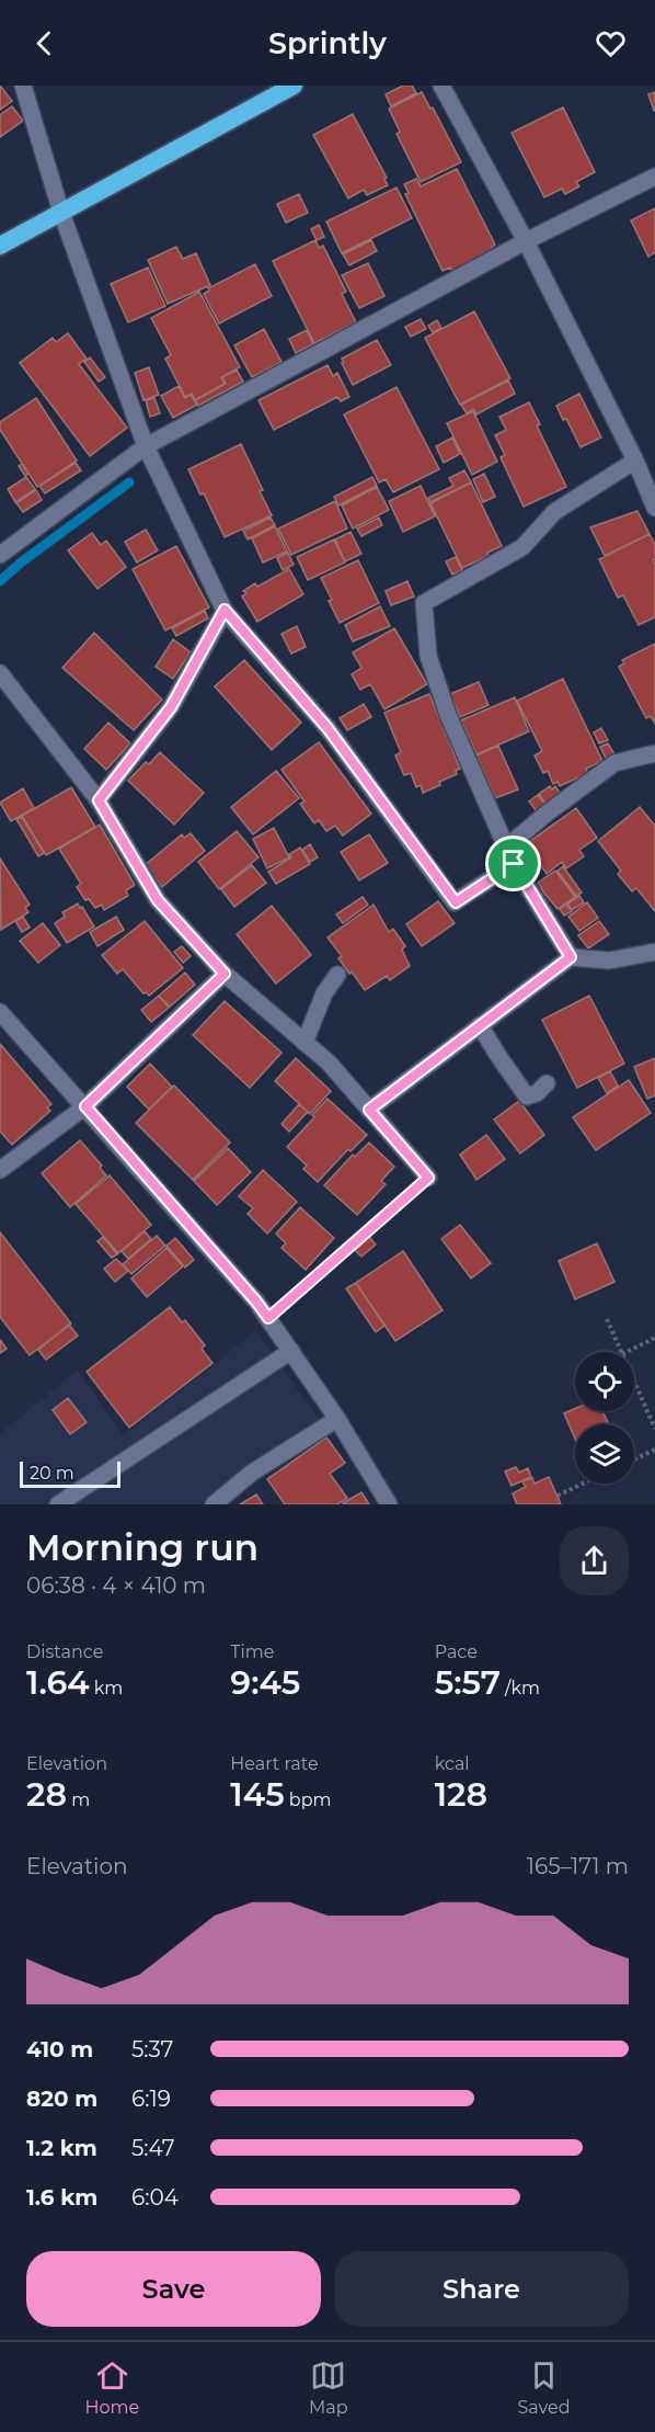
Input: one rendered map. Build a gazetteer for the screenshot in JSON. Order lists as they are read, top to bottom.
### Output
{
  "scale_bar": "20 m",
  "page": {
    "header": "Sprintly",
    "scale": "20 m",
    "heading": ["Morning run", "06:38 · 4 × 410 m"],
    "stats": [
      ["Distance", "1.64 km"],
      ["Time", "9:45"],
      ["Pace", "5:57 /km"],
      ["Elevation", "28 m"],
      ["Heart rate", "145 bpm"],
      ["kcal", "128"]
    ],
    "chart": ["Elevation", "165–171 m"],
    "list": [
      {
        "name": "410 m",
        "note": "5:37"
      },
      {
        "name": "820 m",
        "note": "6:19"
      },
      {
        "name": "1.2 km",
        "note": "5:47"
      },
      {
        "name": "1.6 km",
        "note": "6:04"
      }
    ],
    "buttons": ["Save", "Share"],
    "tabs": ["Home", "Map", "Saved"]
  }
}
